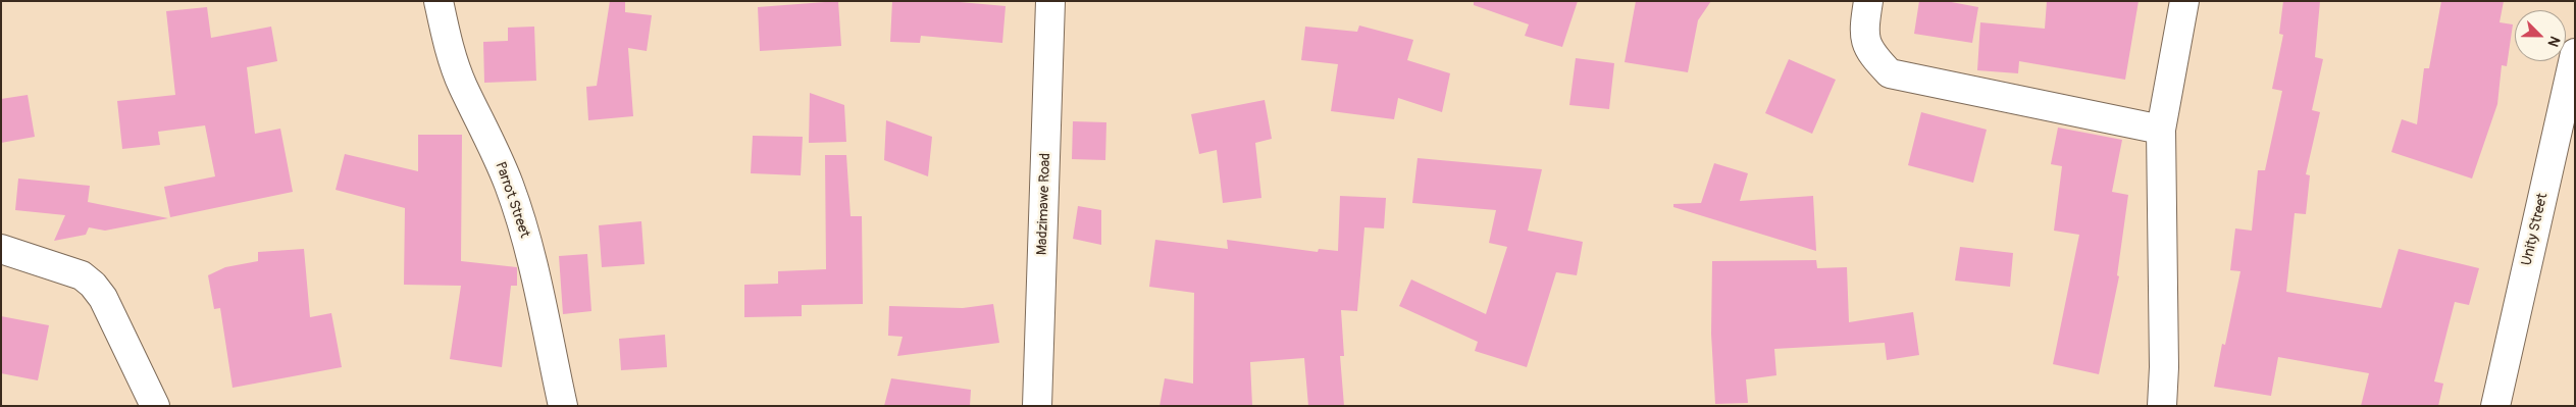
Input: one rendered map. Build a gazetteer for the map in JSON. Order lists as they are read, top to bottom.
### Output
{
  "streets": {
    "street": ["Parrot Street", "Madzimawe Road", "Unity Street"]
  },
  "north": "bottom right"
}
